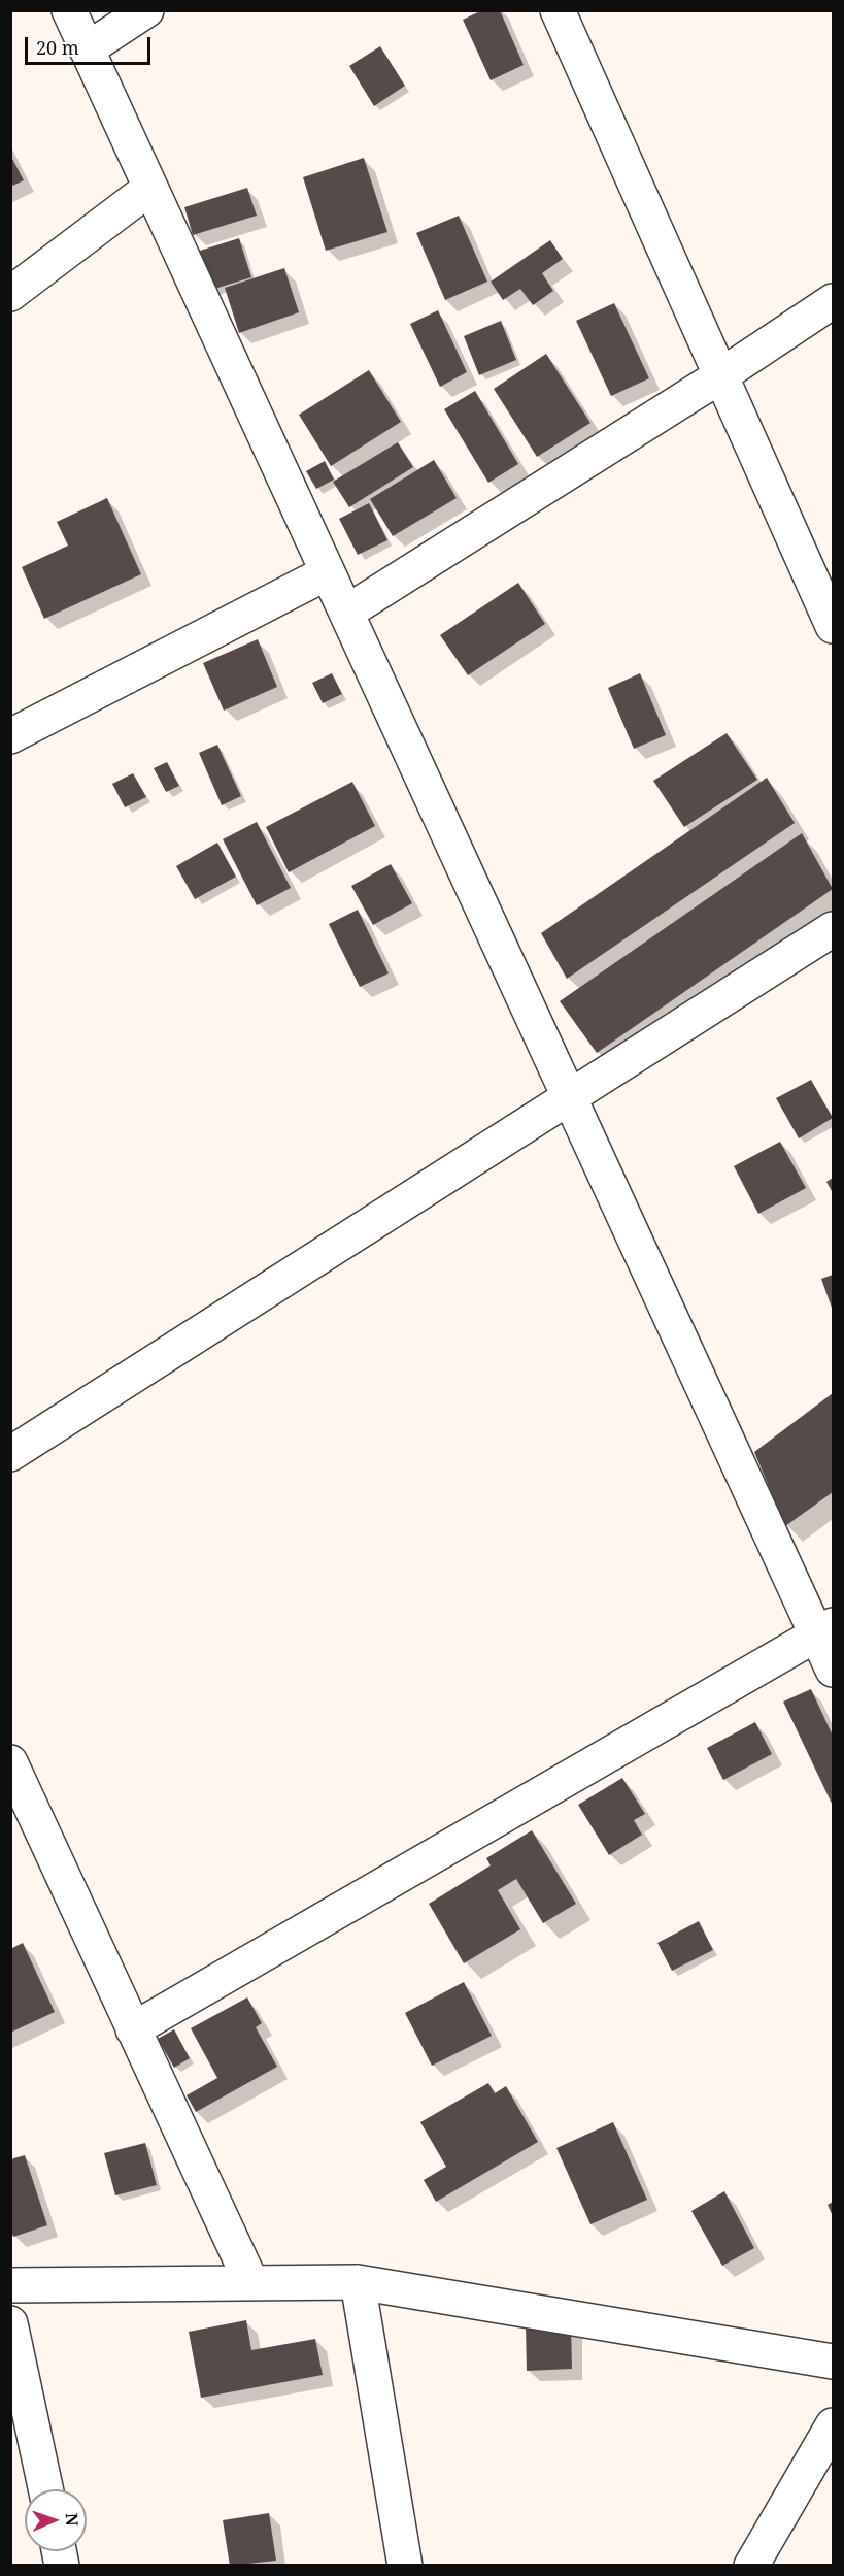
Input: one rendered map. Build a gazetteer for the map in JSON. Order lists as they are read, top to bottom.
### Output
{
  "scale_bar": "20 m",
  "north": "right"
}
